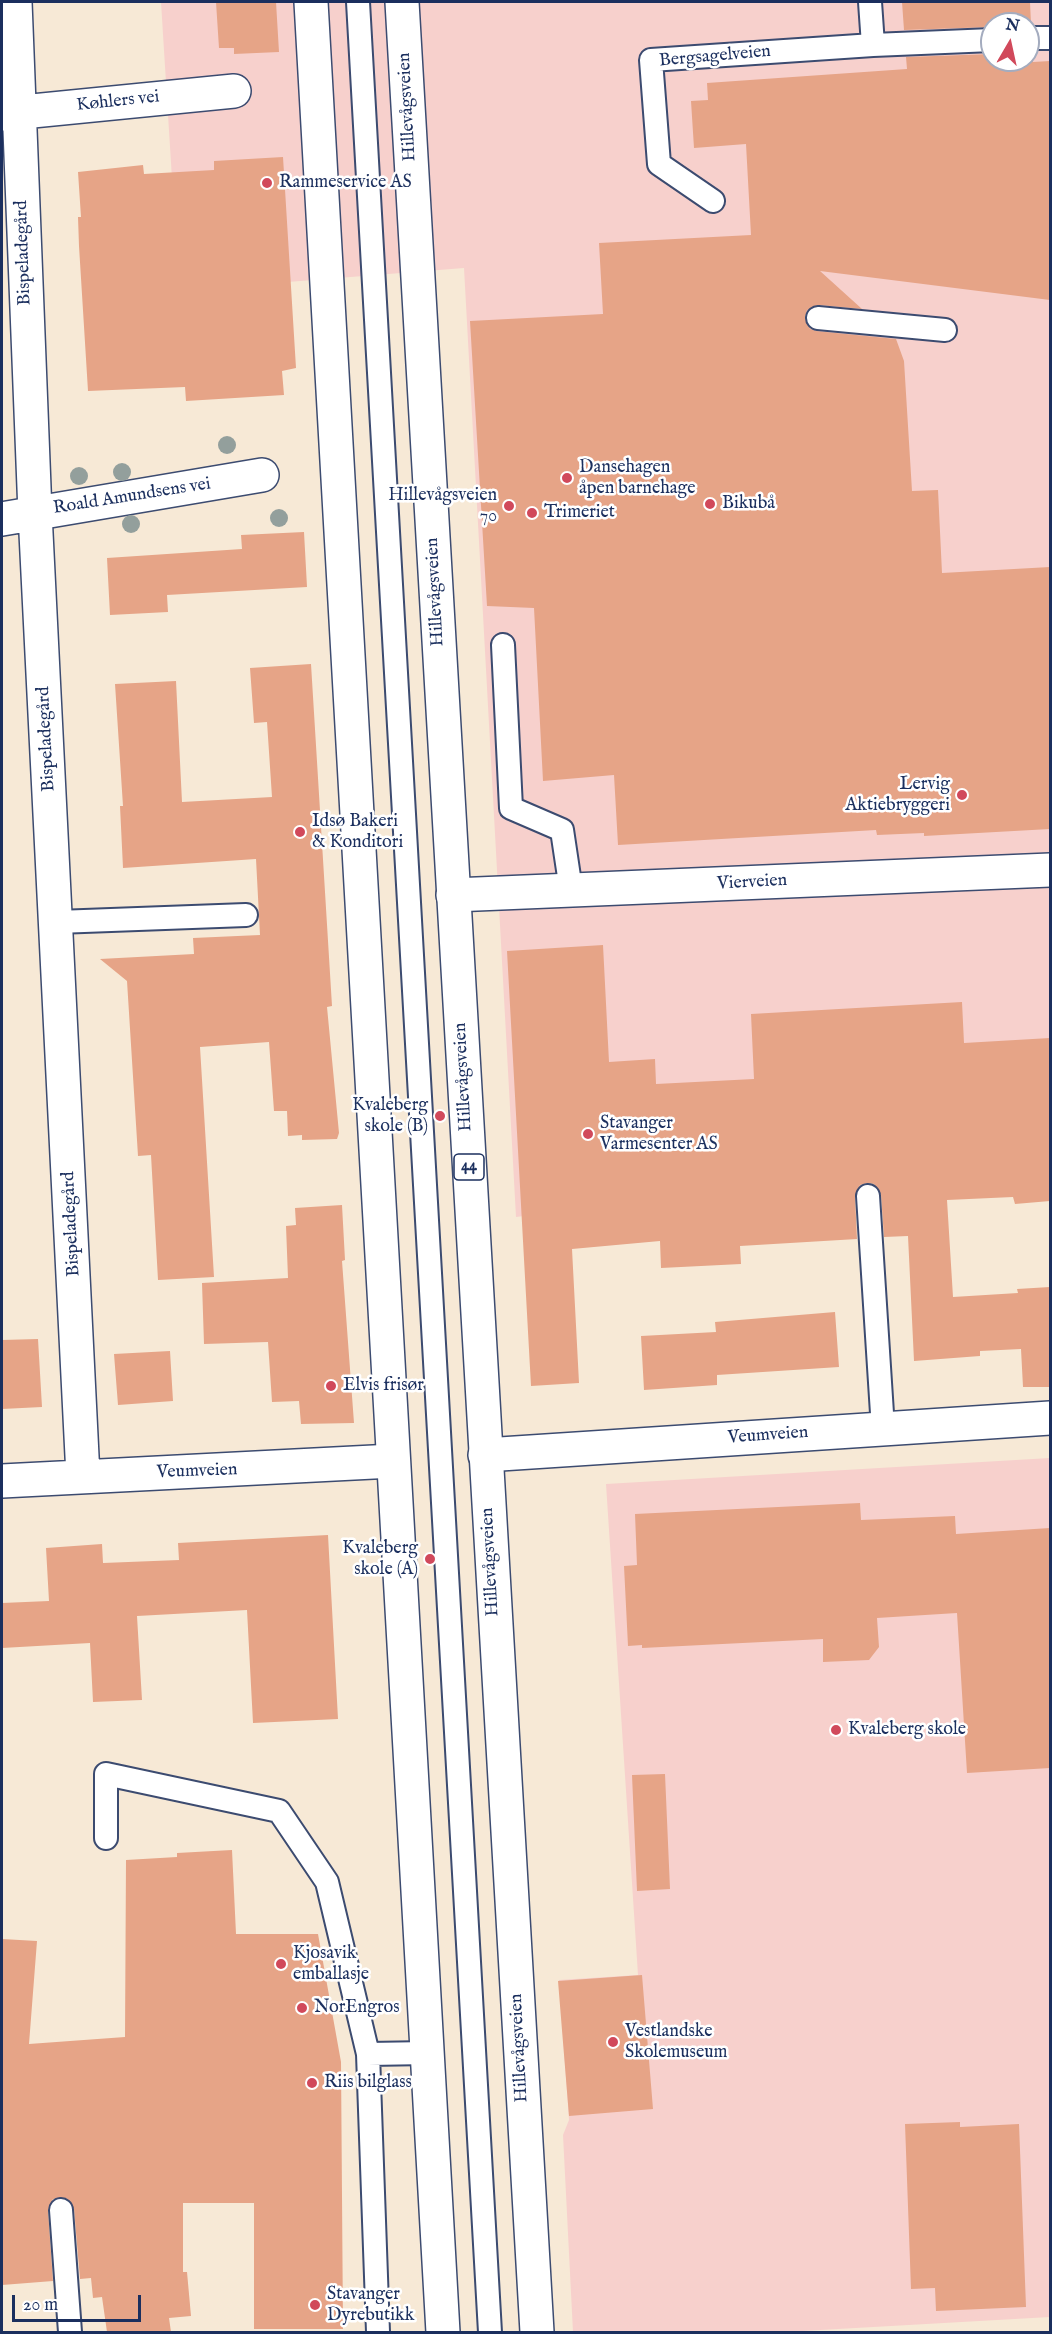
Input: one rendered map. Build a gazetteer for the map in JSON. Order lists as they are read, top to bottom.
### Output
{
  "streets": {
    "main road": [
      "Køhlers vei",
      "Hillevågsveien",
      "Bispeladegård",
      "Roald Amundsens vei",
      "Vierveien",
      "44",
      "Veumveien"
    ],
    "lane": ["Bergsagelveien"]
  },
  "crossings": [
    ["Køhlers vei", "Bispeladegård"],
    ["Hillevågsveien", "Vierveien"],
    ["Hillevågsveien", "Veumveien"],
    ["Bispeladegård", "Roald Amundsens vei"],
    ["Bispeladegård", "Veumveien"]
  ],
  "places": [
    "Rammeservice AS",
    "Dansehagen åpen barnehage",
    "Bikubå",
    "Hillevågsveien 70",
    "Trimeriet",
    "Lervig Aktiebryggeri",
    "Idsø Bakeri & Konditori",
    "Kvaleberg skole (B)",
    "Stavanger Varmesenter AS",
    "Elvis frisør",
    "Kvaleberg skole (A)",
    "Kvaleberg skole",
    "Kjosavik emballasje",
    "NorEngros",
    "Vestlandske Skolemuseum",
    "Riis bilglass",
    "Stavanger Dyrebutikk"
  ],
  "scale_bar": "20 m",
  "north": "top"
}
